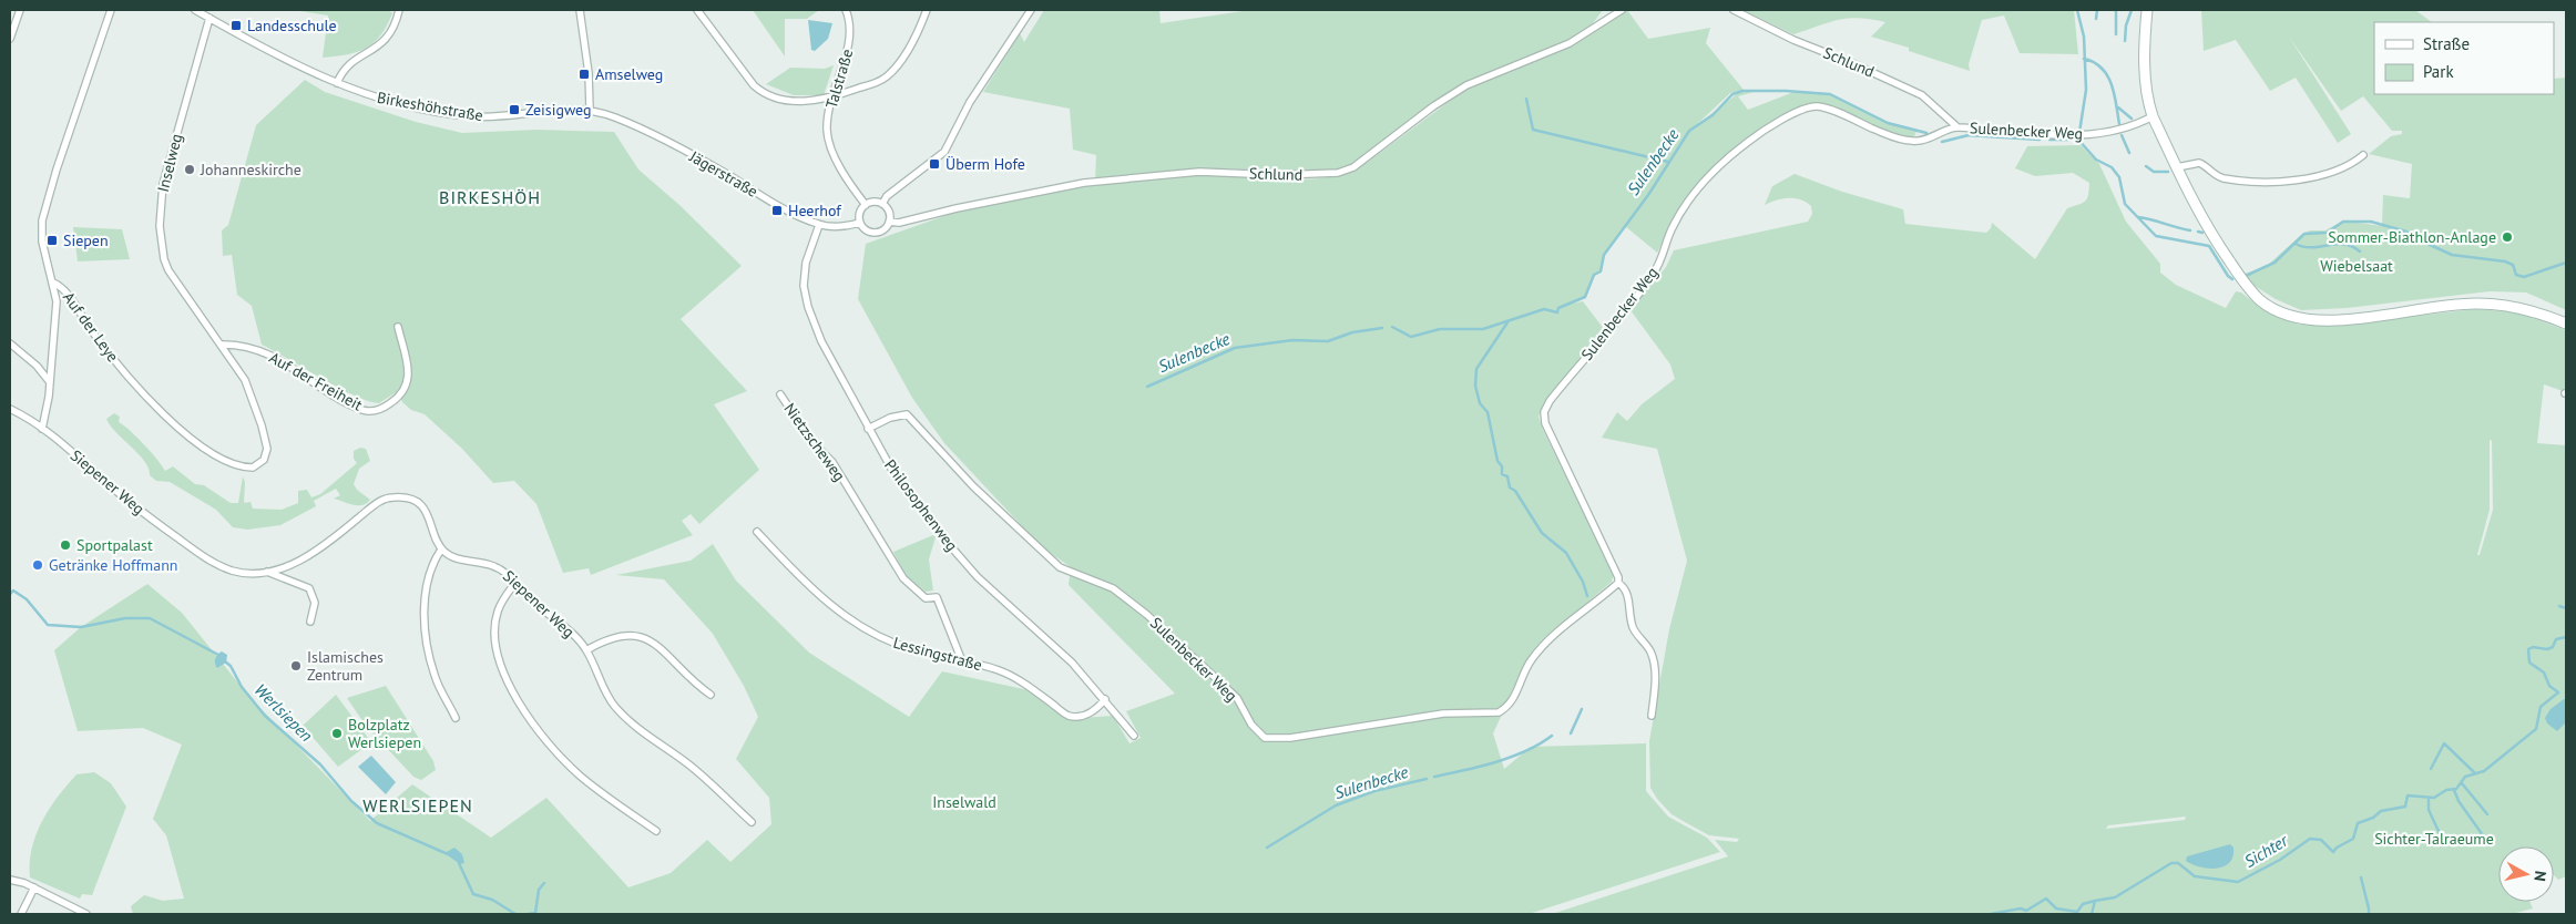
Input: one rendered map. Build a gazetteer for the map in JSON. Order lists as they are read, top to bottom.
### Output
{
  "streets": {
    "street": [
      "Schlund",
      "Talstraße",
      "Birkeshöhstraße",
      "Sulenbecker Weg",
      "Inselweg",
      "Jägerstraße",
      "Auf der Leye",
      "Auf der Freiheit",
      "Nietzscheweg",
      "Siepener Weg",
      "Philosophenweg",
      "Lessingstraße"
    ]
  },
  "crossings": [
    ["Schlund", "Talstraße"],
    ["Schlund", "Sulenbecker Weg"],
    ["Schlund", "Jägerstraße"],
    ["Talstraße", "Jägerstraße"],
    ["Birkeshöhstraße", "Inselweg"],
    ["Birkeshöhstraße", "Jägerstraße"],
    ["Sulenbecker Weg", "Philosophenweg"],
    ["Inselweg", "Auf der Leye"],
    ["Inselweg", "Auf der Freiheit"],
    ["Jägerstraße", "Philosophenweg"],
    ["Nietzscheweg", "Lessingstraße"],
    ["Philosophenweg", "Lessingstraße"]
  ],
  "districts": ["BIRKESHÖH", "WERLSIEPEN"],
  "water": ["Sulenbecke", "Werlsiepen", "Sichter"],
  "parks": ["Wiebelsaat", "Inselwald", "Sichter-Talraeume"],
  "places": {
    "transit": [
      "Landesschule",
      "Amselweg",
      "Zeisigweg",
      "Überm Hofe",
      "Heerhof",
      "Siepen"
    ],
    "other": [
      "Johanneskirche",
      "Sommer-Biathlon-Anlage",
      "Sportpalast",
      "Getränke Hoffmann",
      "Islamisches Zentrum",
      "Bolzplatz Werlsiepen"
    ]
  },
  "legend": ["Straße", "Park"],
  "north": "right"
}
